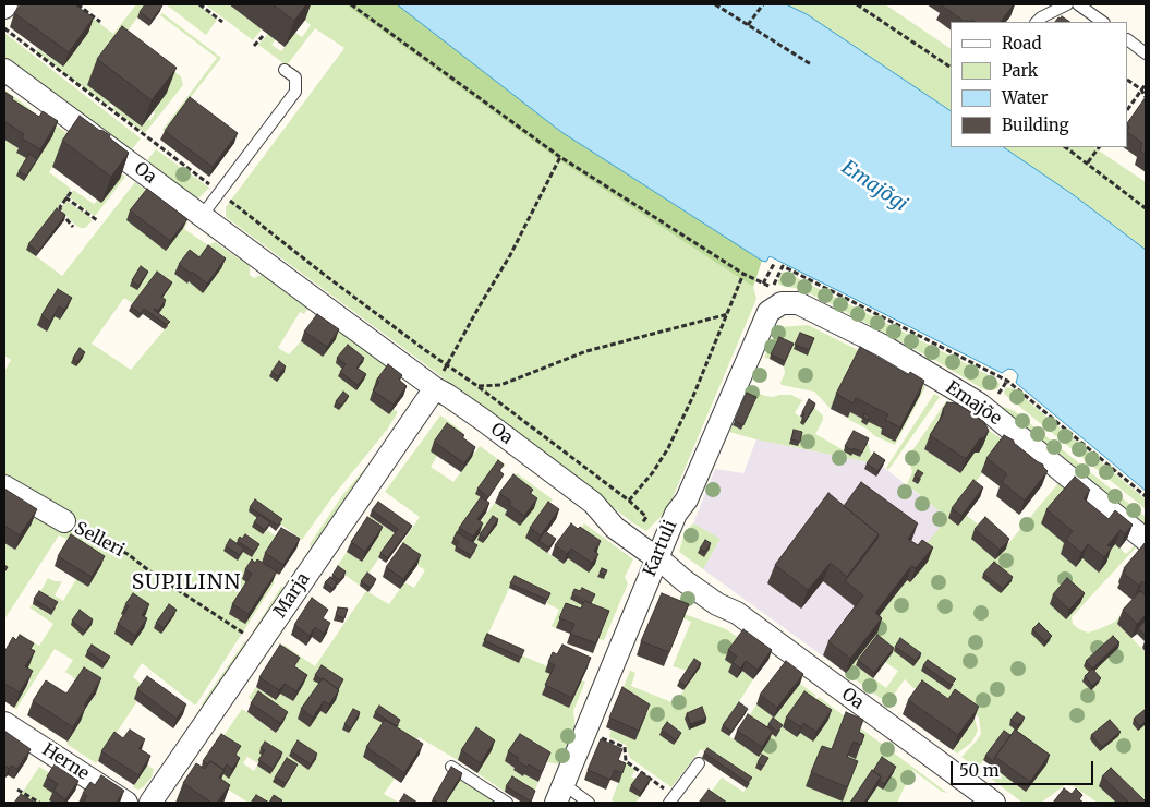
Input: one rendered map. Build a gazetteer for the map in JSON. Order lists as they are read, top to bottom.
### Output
{
  "streets": {
    "street": [
      "Oa",
      "Emajõe",
      "Selleri",
      "Kartuli",
      "Marja",
      "Herne"
    ]
  },
  "crossings": [
    ["Oa", "Kartuli"],
    ["Oa", "Marja"],
    ["Emajõe", "Kartuli"]
  ],
  "districts": ["SUPILINN"],
  "water": ["Emajõgi"],
  "legend": [
    "Road",
    "Park",
    "Water",
    "Building"
  ],
  "scale_bar": "50 m"
}
